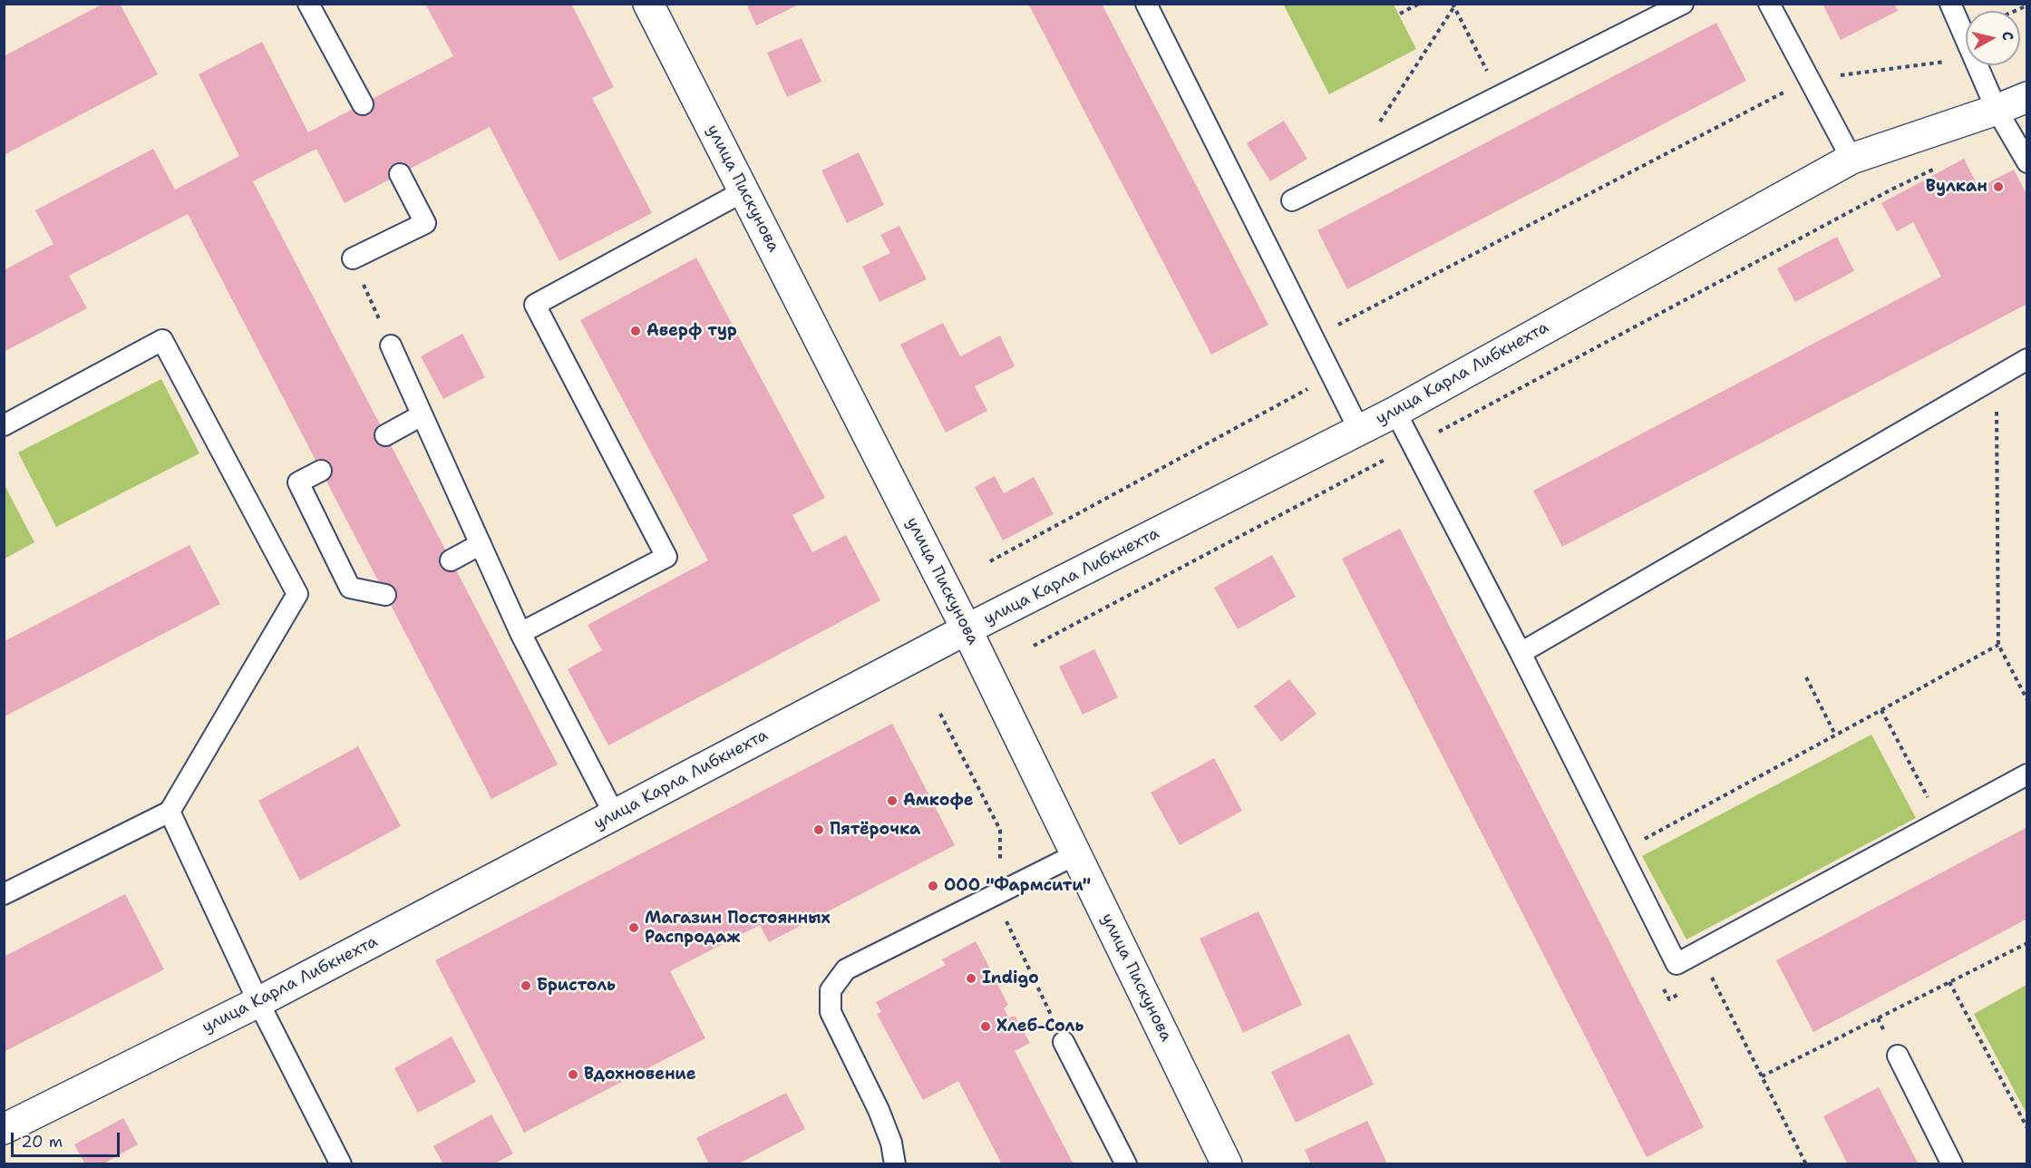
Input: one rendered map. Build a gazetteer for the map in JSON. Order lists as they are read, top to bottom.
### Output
{
  "streets": {
    "street": ["улица Пискунова", "улица Карла Либкнехта"]
  },
  "crossings": [
    ["улица Пискунова", "улица Карла Либкнехта"]
  ],
  "places": [
    "Вулкан",
    "Аверф тур",
    "Амкофе",
    "Пятёрочка",
    "ООО \"Фармсити\"",
    "Магазин Постоянных Распродаж",
    "Indigo",
    "Бристоль",
    "Хлеб-Соль",
    "Вдохновение"
  ],
  "scale_bar": "20 m",
  "north": "right"
}
